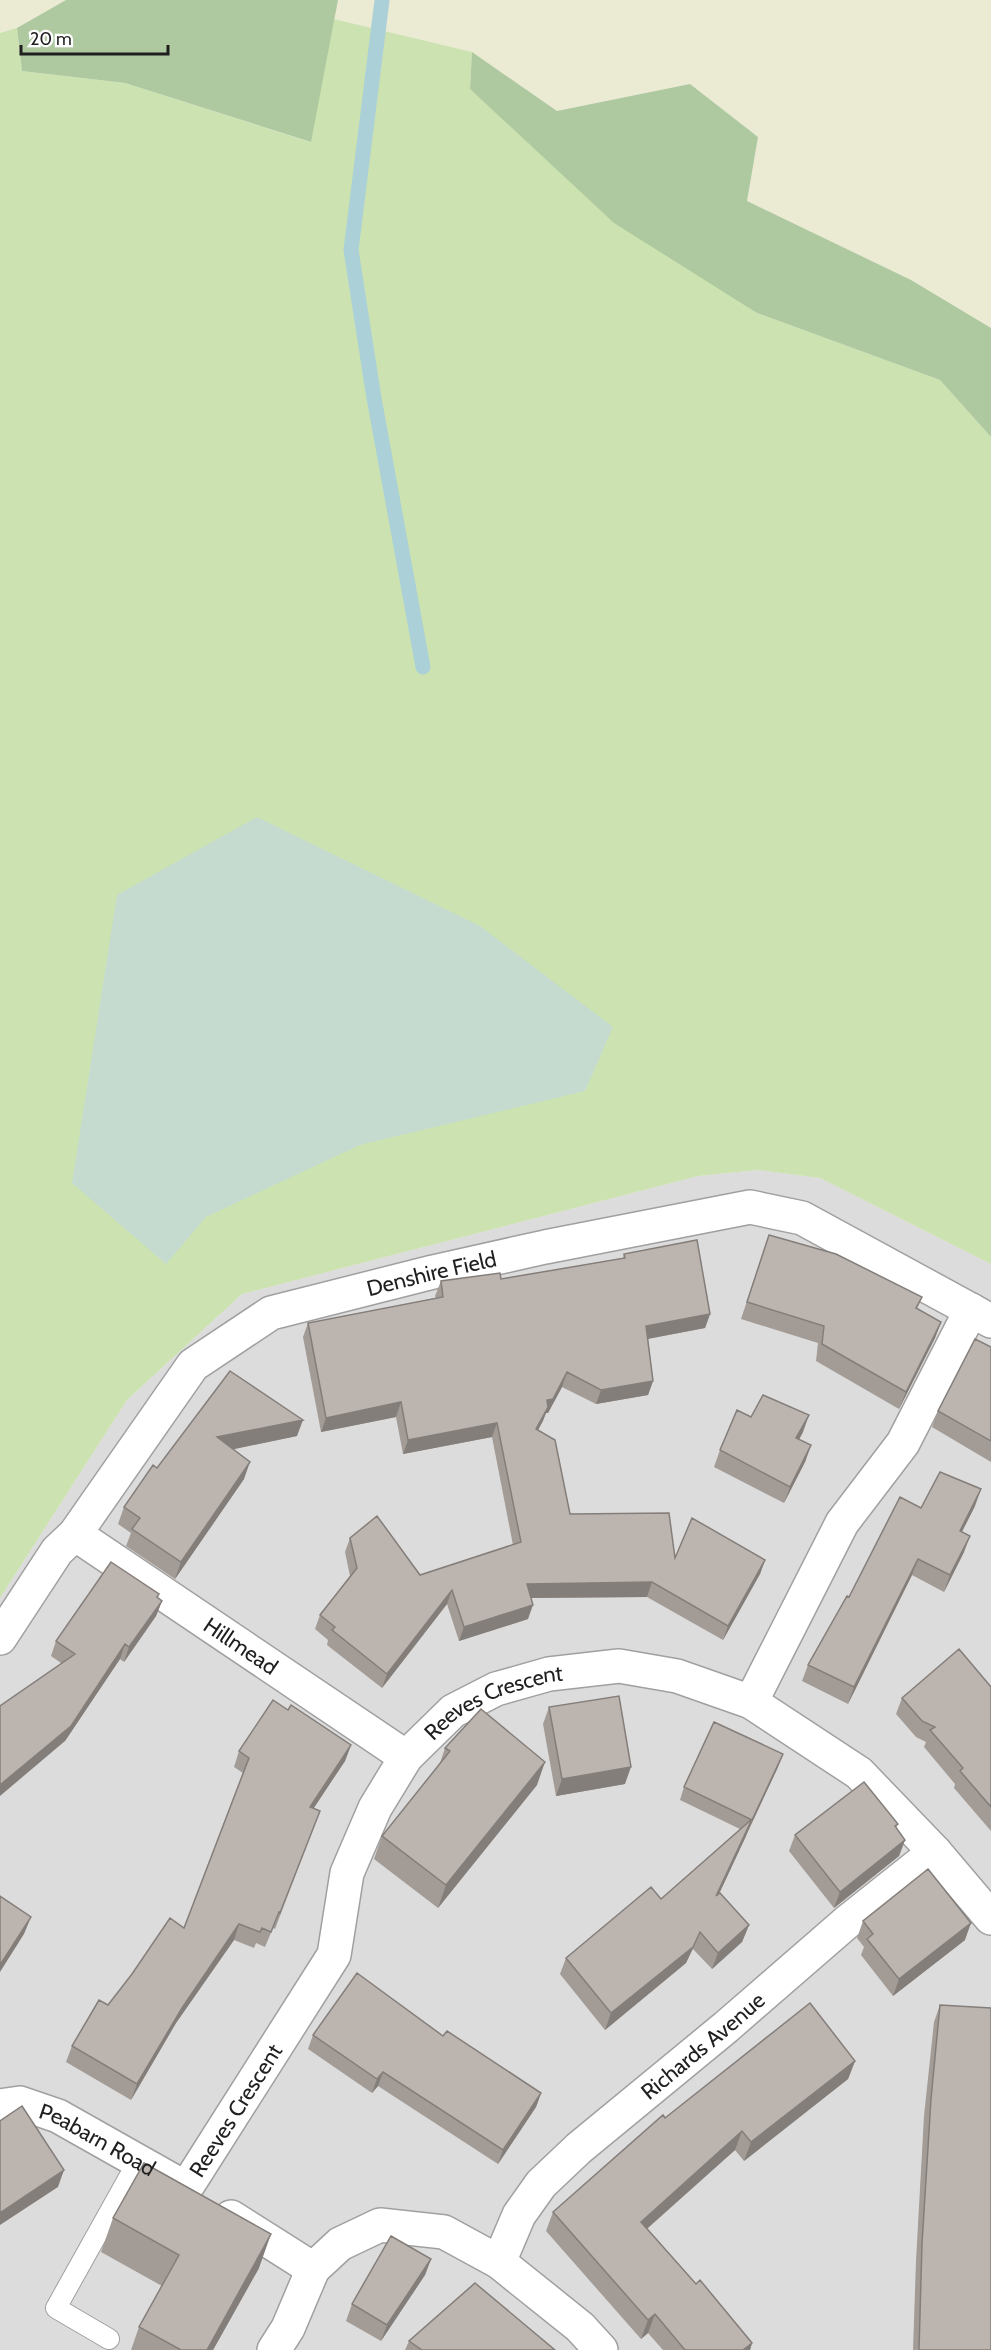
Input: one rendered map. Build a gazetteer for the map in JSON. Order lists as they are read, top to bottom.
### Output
{
  "streets": {
    "street": [
      "Denshire Field",
      "Hillmead",
      "Reeves Crescent",
      "Richards Avenue",
      "Peabarn Road"
    ]
  },
  "crossings": [
    ["Denshire Field", "Hillmead"],
    ["Hillmead", "Reeves Crescent"],
    ["Reeves Crescent", "Richards Avenue"],
    ["Reeves Crescent", "Peabarn Road"]
  ],
  "scale_bar": "20 m"
}
